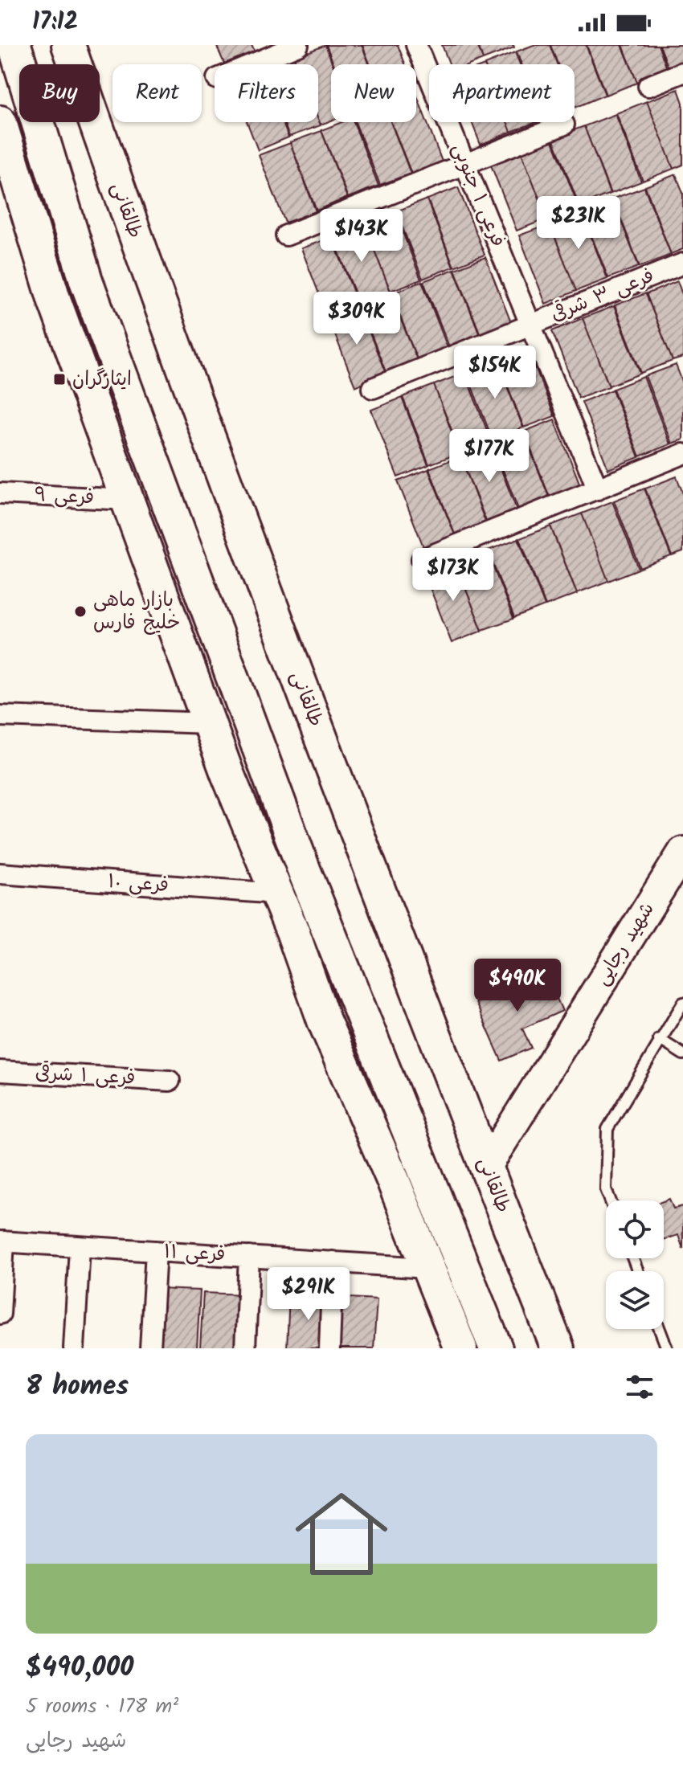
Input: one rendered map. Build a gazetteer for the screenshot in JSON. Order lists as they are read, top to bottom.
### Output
{
  "streets": {
    "main road": ["طالقانی"],
    "street": [
      "فرعی ۱ جنوبی",
      "فرعی ۳ شرقی",
      "فرعی ۹",
      "فرعی ۱۰",
      "شهید رجایی",
      "فرعی ۱ شرقی",
      "فرعی ۱۱"
    ]
  },
  "crossings": [
    ["فرعی ۱ جنوبی", "فرعی ۳ شرقی"],
    ["طالقانی", "شهید رجایی"]
  ],
  "places": {
    "transit": ["ایثارگران"],
    "other": ["بازار ماهی خلیج فارس"]
  },
  "page": {
    "status": "17:12",
    "chip": [
      "Buy",
      "Rent",
      "Filters",
      "New",
      "Apartment"
    ],
    "price": [
      "$231K",
      "$143K",
      "$309K",
      "$154K",
      "$177K",
      "$173K",
      "$490K",
      "$291K"
    ],
    "heading": "8 homes",
    "list": [
      {
        "name": "$490,000",
        "note": "5 rooms · 178 m² · شهید رجایی"
      }
    ]
  }
}
